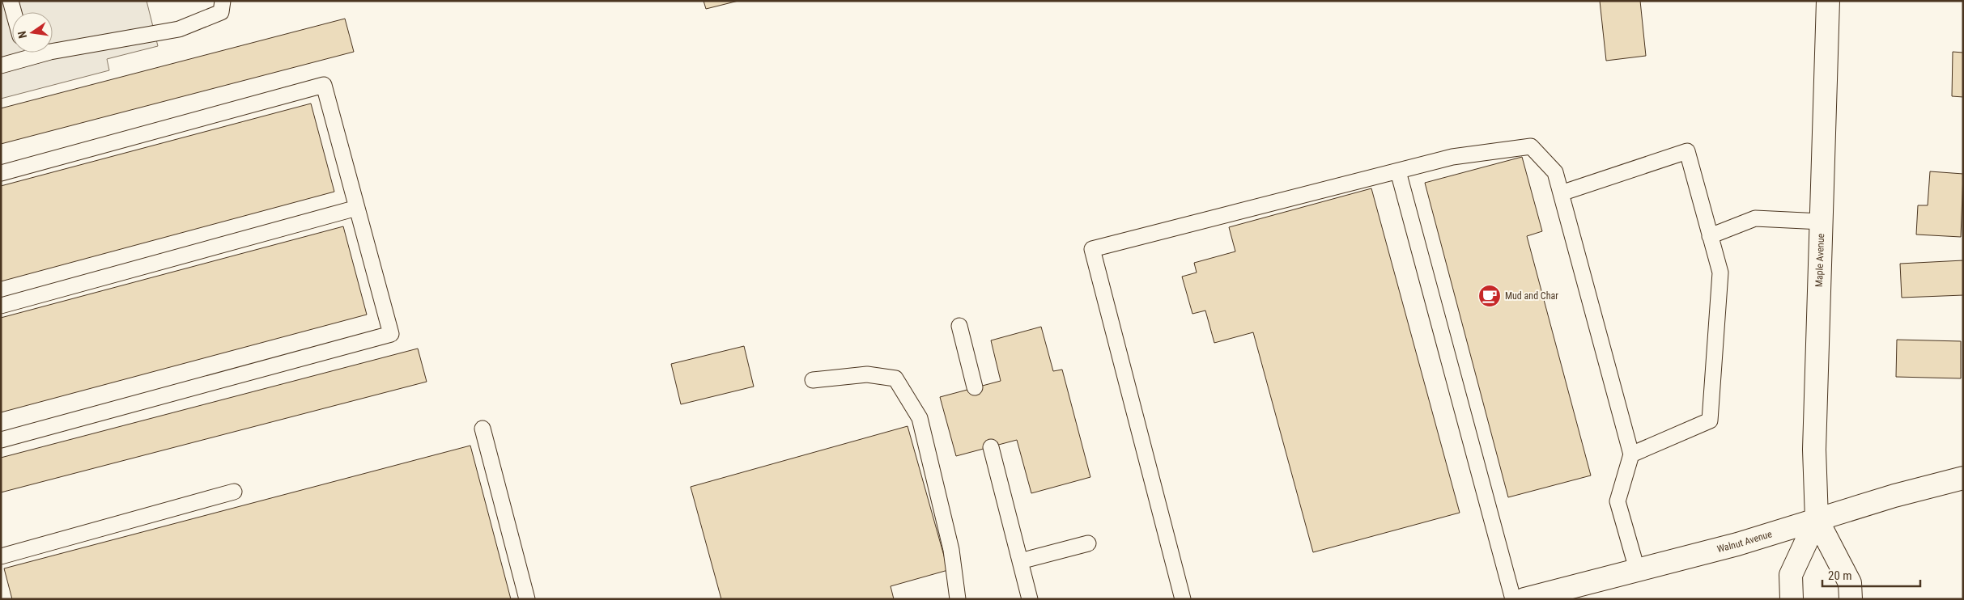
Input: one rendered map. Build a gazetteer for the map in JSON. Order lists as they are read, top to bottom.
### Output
{
  "streets": {
    "main road": ["Maple Avenue", "Walnut Avenue"]
  },
  "crossings": [
    ["Maple Avenue", "Walnut Avenue"]
  ],
  "places": {
    "cafe": ["Mud and Char"]
  },
  "scale_bar": "20 m",
  "north": "left"
}
